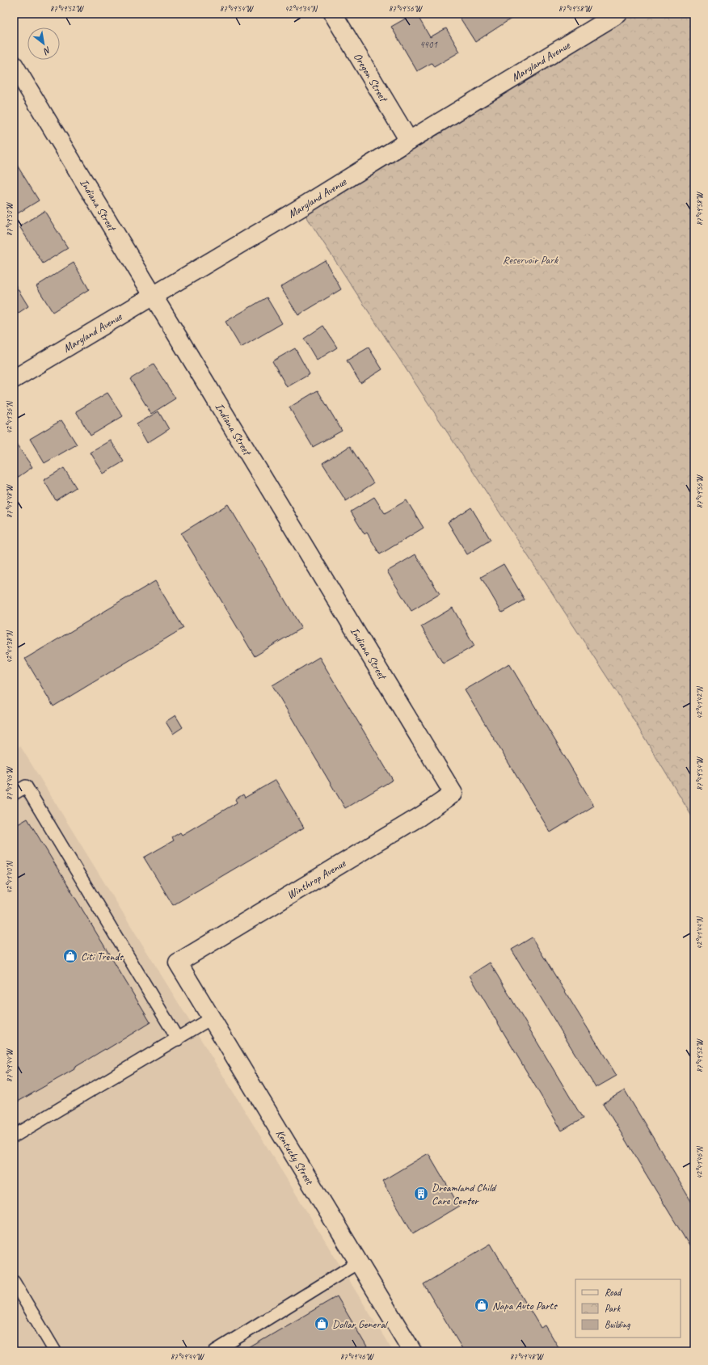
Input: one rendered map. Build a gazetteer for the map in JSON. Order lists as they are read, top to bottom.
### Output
{
  "streets": {
    "street": [
      "Maryland Avenue",
      "Oregon Street",
      "Indiana Street",
      "Winthrop Avenue",
      "Kentucky Street"
    ]
  },
  "crossings": [
    ["Maryland Avenue", "Oregon Street"],
    ["Maryland Avenue", "Indiana Street"],
    ["Indiana Street", "Winthrop Avenue"],
    ["Winthrop Avenue", "Kentucky Street"]
  ],
  "parks": ["Reservoir Park"],
  "places": {
    "shop": ["Citi Trends", "Napa Auto Parts", "Dollar General"],
    "building": ["Dreamland Child Care Center"]
  },
  "house_numbers": ["4401"],
  "legend": ["Road", "Park", "Building"],
  "north": "bottom right",
  "coordinates": [
    "87°49'52\"W",
    "87°49'54\"W",
    "42°41'34\"N",
    "87°49'56\"W",
    "87°49'58\"W",
    "87°49'50\"W",
    "42°41'36\"N",
    "87°49'48\"W",
    "42°41'38\"N",
    "42°41'42\"N",
    "87°49'46\"W",
    "42°41'40\"N",
    "42°41'44\"N",
    "87°49'44\"W",
    "42°41'46\"N"
  ]
}
